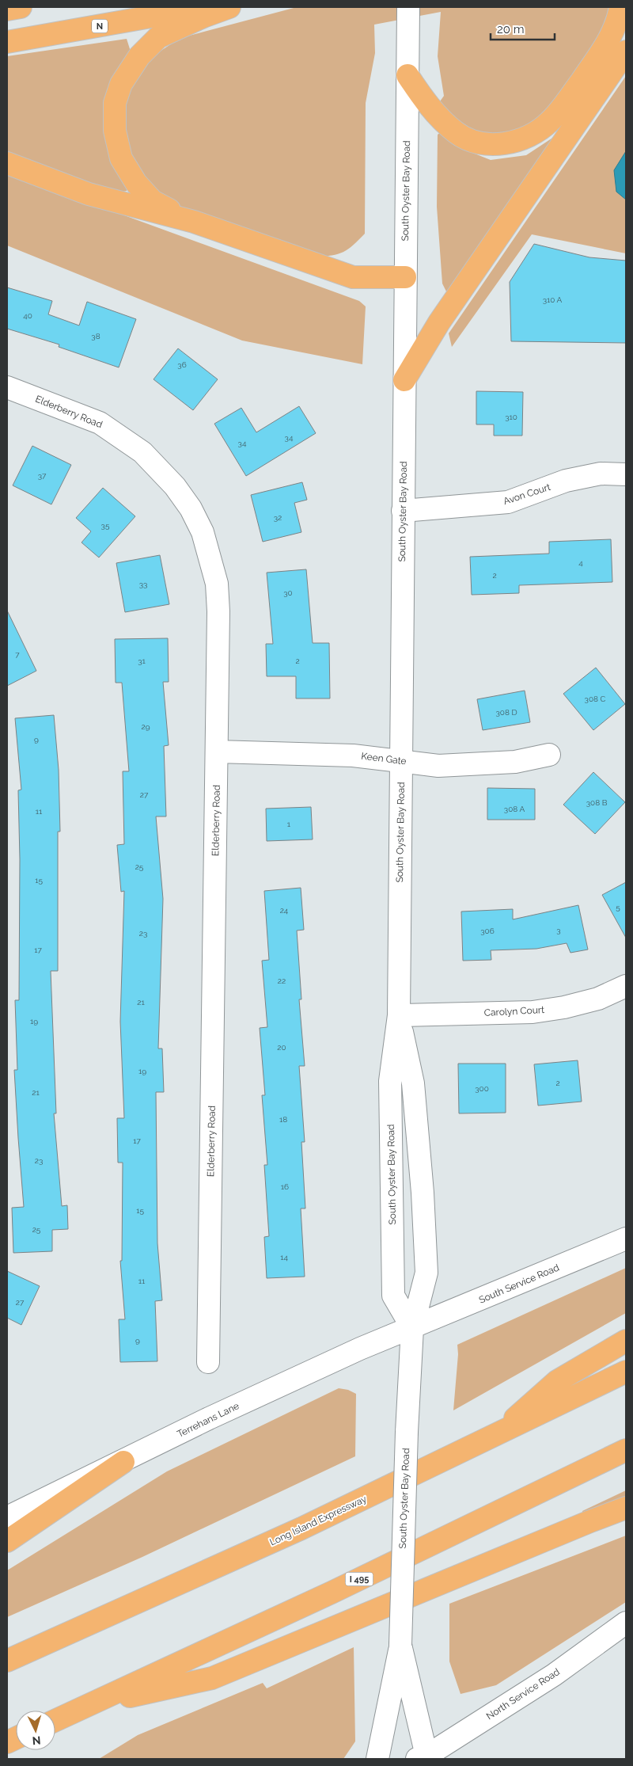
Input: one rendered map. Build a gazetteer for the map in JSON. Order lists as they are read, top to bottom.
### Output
{
  "streets": {
    "highway": ["N", "Long Island Expressway", "I 495"],
    "main road": [
      "South Oyster Bay Road",
      "Elderberry Road",
      "Avon Court",
      "Keen Gate",
      "Carolyn Court",
      "South Service Road",
      "Terrehans Lane",
      "North Service Road"
    ]
  },
  "crossings": [
    ["South Oyster Bay Road", "Avon Court"],
    ["South Oyster Bay Road", "Keen Gate"],
    ["South Oyster Bay Road", "Carolyn Court"],
    ["South Oyster Bay Road", "South Service Road"],
    ["South Oyster Bay Road", "Terrehans Lane"],
    ["South Oyster Bay Road", "North Service Road"],
    ["Elderberry Road", "Keen Gate"],
    ["South Service Road", "Terrehans Lane"]
  ],
  "house_numbers": [
    "310 A",
    "40",
    "38",
    "36",
    "310",
    "34",
    "34",
    "37",
    "32",
    "35",
    "4",
    "2",
    "33",
    "30",
    "7",
    "31",
    "2",
    "308 C",
    "308 D",
    "29",
    "9",
    "27",
    "308 B",
    "308 A",
    "11",
    "1",
    "25",
    "15",
    "5",
    "24",
    "3",
    "306",
    "23",
    "17",
    "22",
    "21",
    "19",
    "20",
    "19",
    "2",
    "300",
    "21",
    "18",
    "17",
    "23",
    "16",
    "15",
    "25",
    "14",
    "11",
    "27",
    "9"
  ],
  "scale_bar": "20 m",
  "north": "bottom"
}
